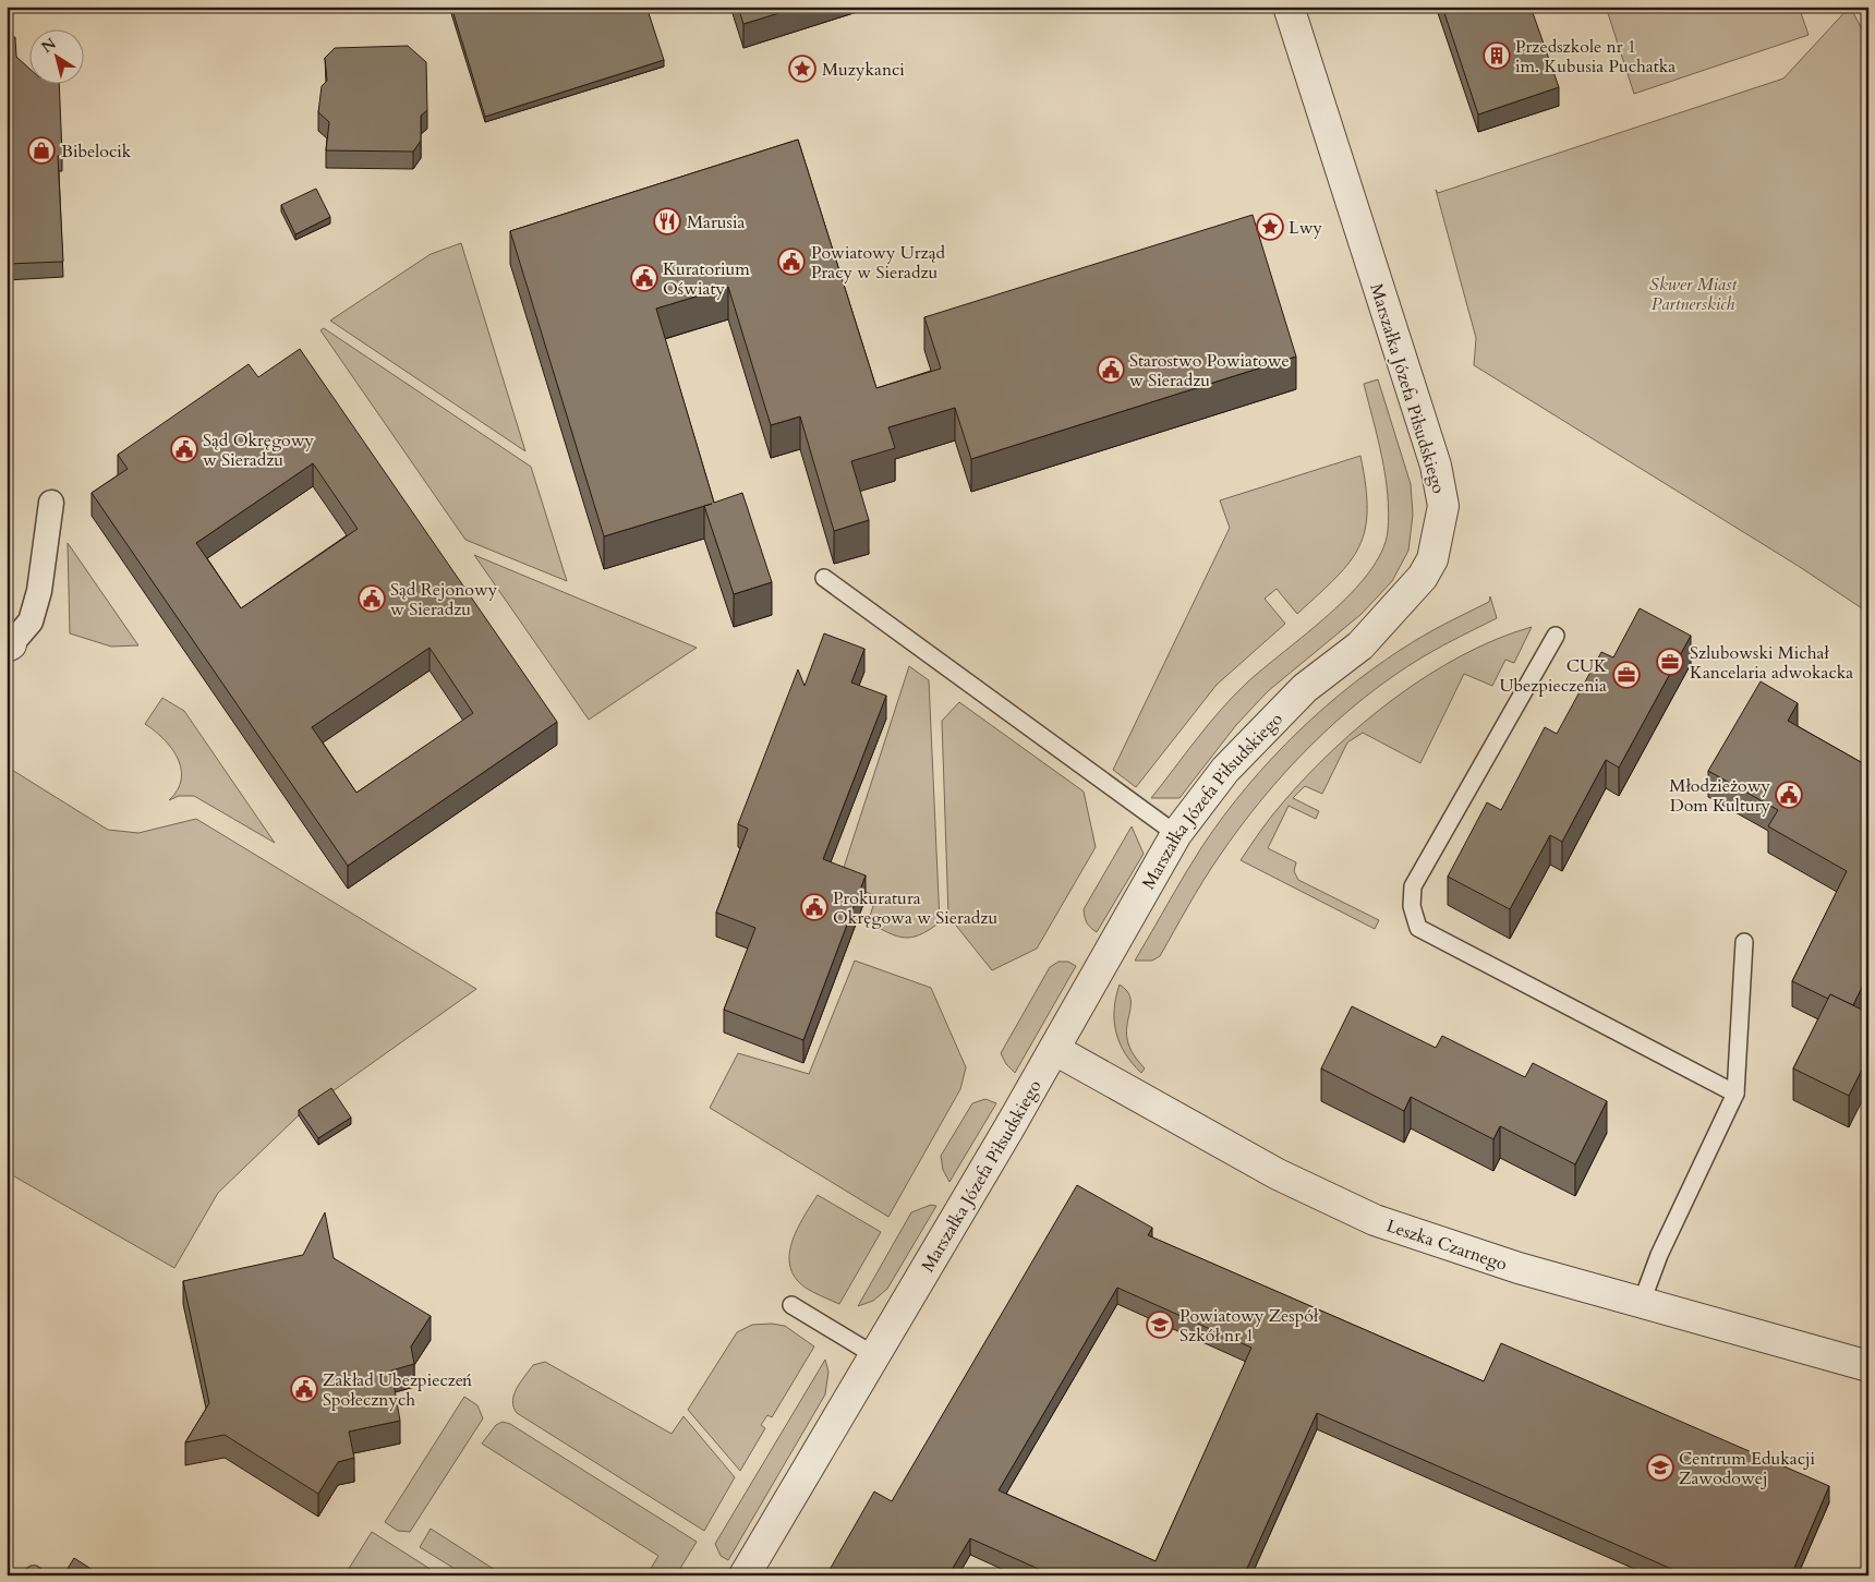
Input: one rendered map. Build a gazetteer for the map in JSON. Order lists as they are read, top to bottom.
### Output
{
  "streets": {
    "street": ["Marszałka Józefa Piłsudskiego", "Leszka Czarnego"]
  },
  "crossings": [
    ["Marszałka Józefa Piłsudskiego", "Leszka Czarnego"]
  ],
  "parks": ["Skwer Miast Partnerskich"],
  "places": {
    "building": ["Przedszkole nr 1 im. Kubusia Puchatka"],
    "place": ["Muzykanci", "Lwy"],
    "shop": ["Bibelocik"],
    "restaurant": ["Marusia"],
    "public building": [
      "Powiatowy Urząd Pracy w Sieradzu",
      "Kuratorium Oświaty",
      "Starostwo Powiatowe w Sieradzu",
      "Sąd Okręgowy w Sieradzu",
      "Sąd Rejonowy w Sieradzu",
      "Młodzieżowy Dom Kultury",
      "Prokuratura Okręgowa w Sieradzu",
      "Zakład Ubezpieczeń Społecznych"
    ],
    "office": ["Szlubowski Michał Kancelaria adwokacka", "CUK Ubezpieczenia"],
    "school or university": ["Powiatowy Zespół Szkół nr 1", "Centrum Edukacji Zawodowej"]
  },
  "north": "top left"
}
